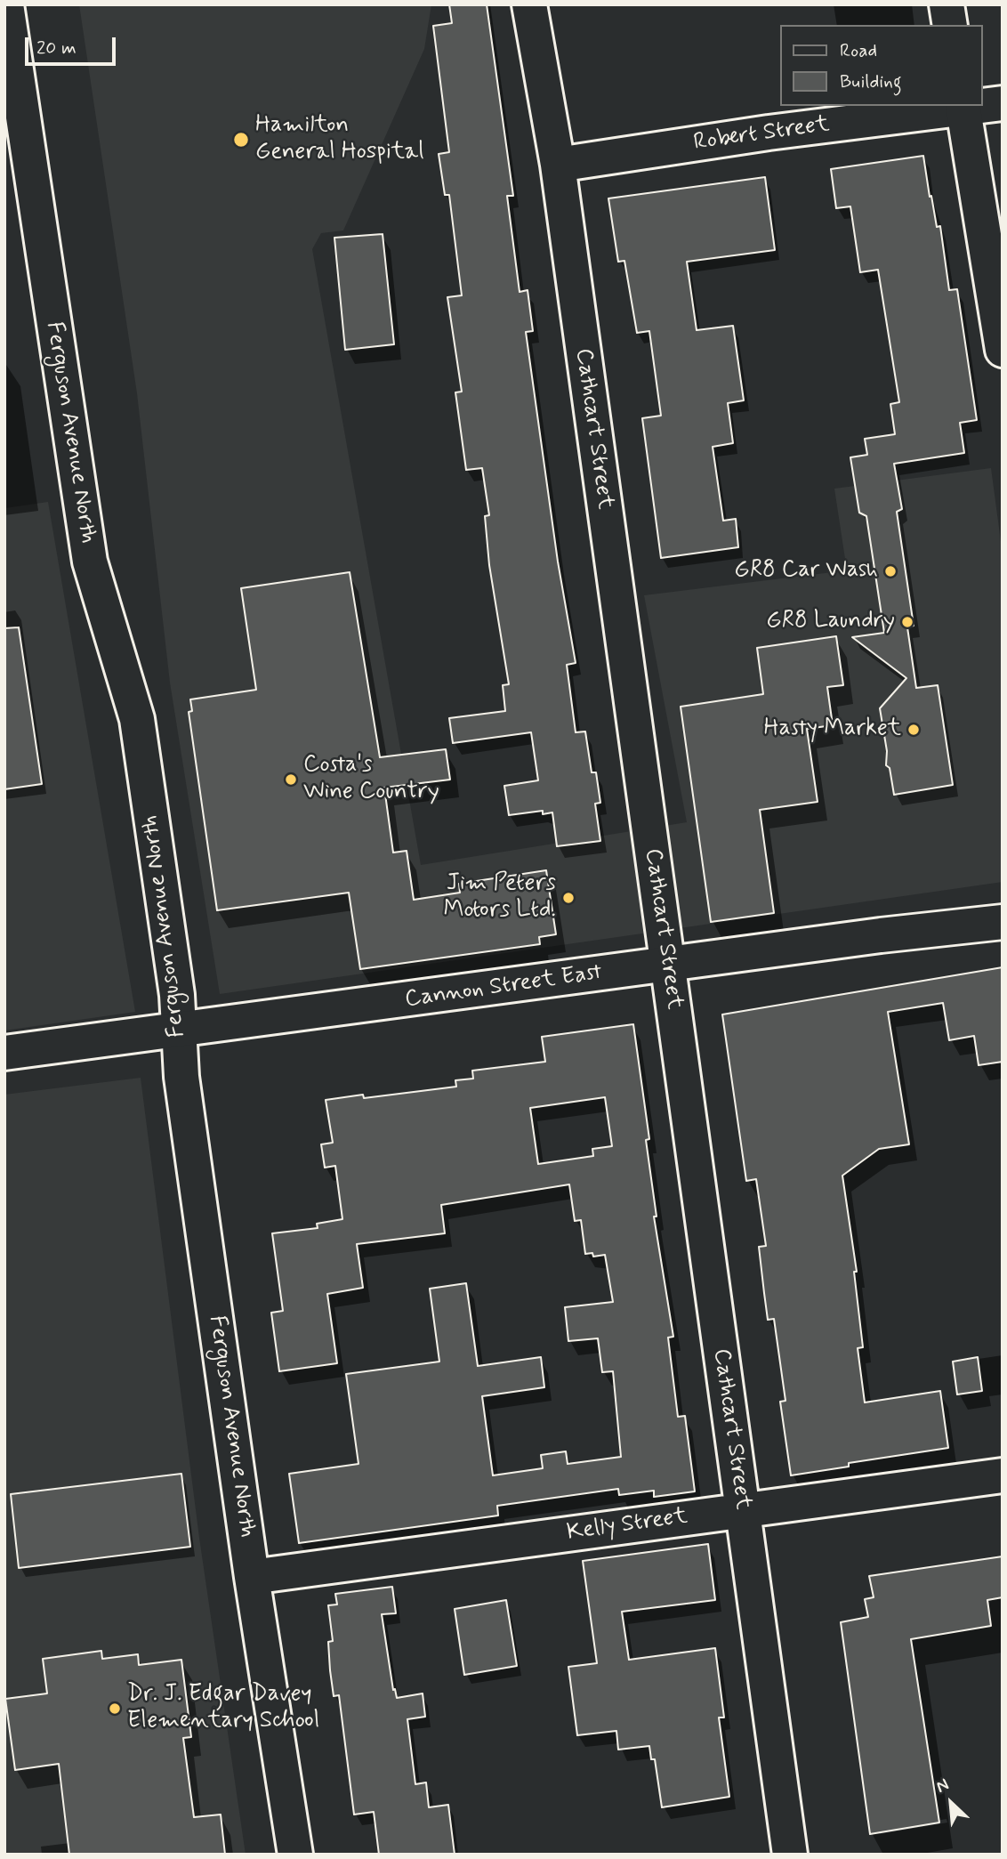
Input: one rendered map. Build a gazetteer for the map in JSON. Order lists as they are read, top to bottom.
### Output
{
  "streets": {
    "street": [
      "Robert Street",
      "Cathcart Street",
      "Ferguson Avenue North",
      "Cannon Street East",
      "Kelly Street"
    ]
  },
  "crossings": [
    ["Robert Street", "Cathcart Street"],
    ["Cathcart Street", "Cannon Street East"],
    ["Cathcart Street", "Kelly Street"],
    ["Ferguson Avenue North", "Cannon Street East"],
    ["Ferguson Avenue North", "Kelly Street"]
  ],
  "places": [
    "Hamilton General Hospital",
    "GR8 Car Wash",
    "GR8 Laundry",
    "Hasty Market",
    "Costa's Wine Country",
    "Jim Peters Motors Ltd.",
    "Dr. J. Edgar Davey Elementary School"
  ],
  "legend": ["Road", "Building"],
  "scale_bar": "20 m",
  "north": "top left"
}
